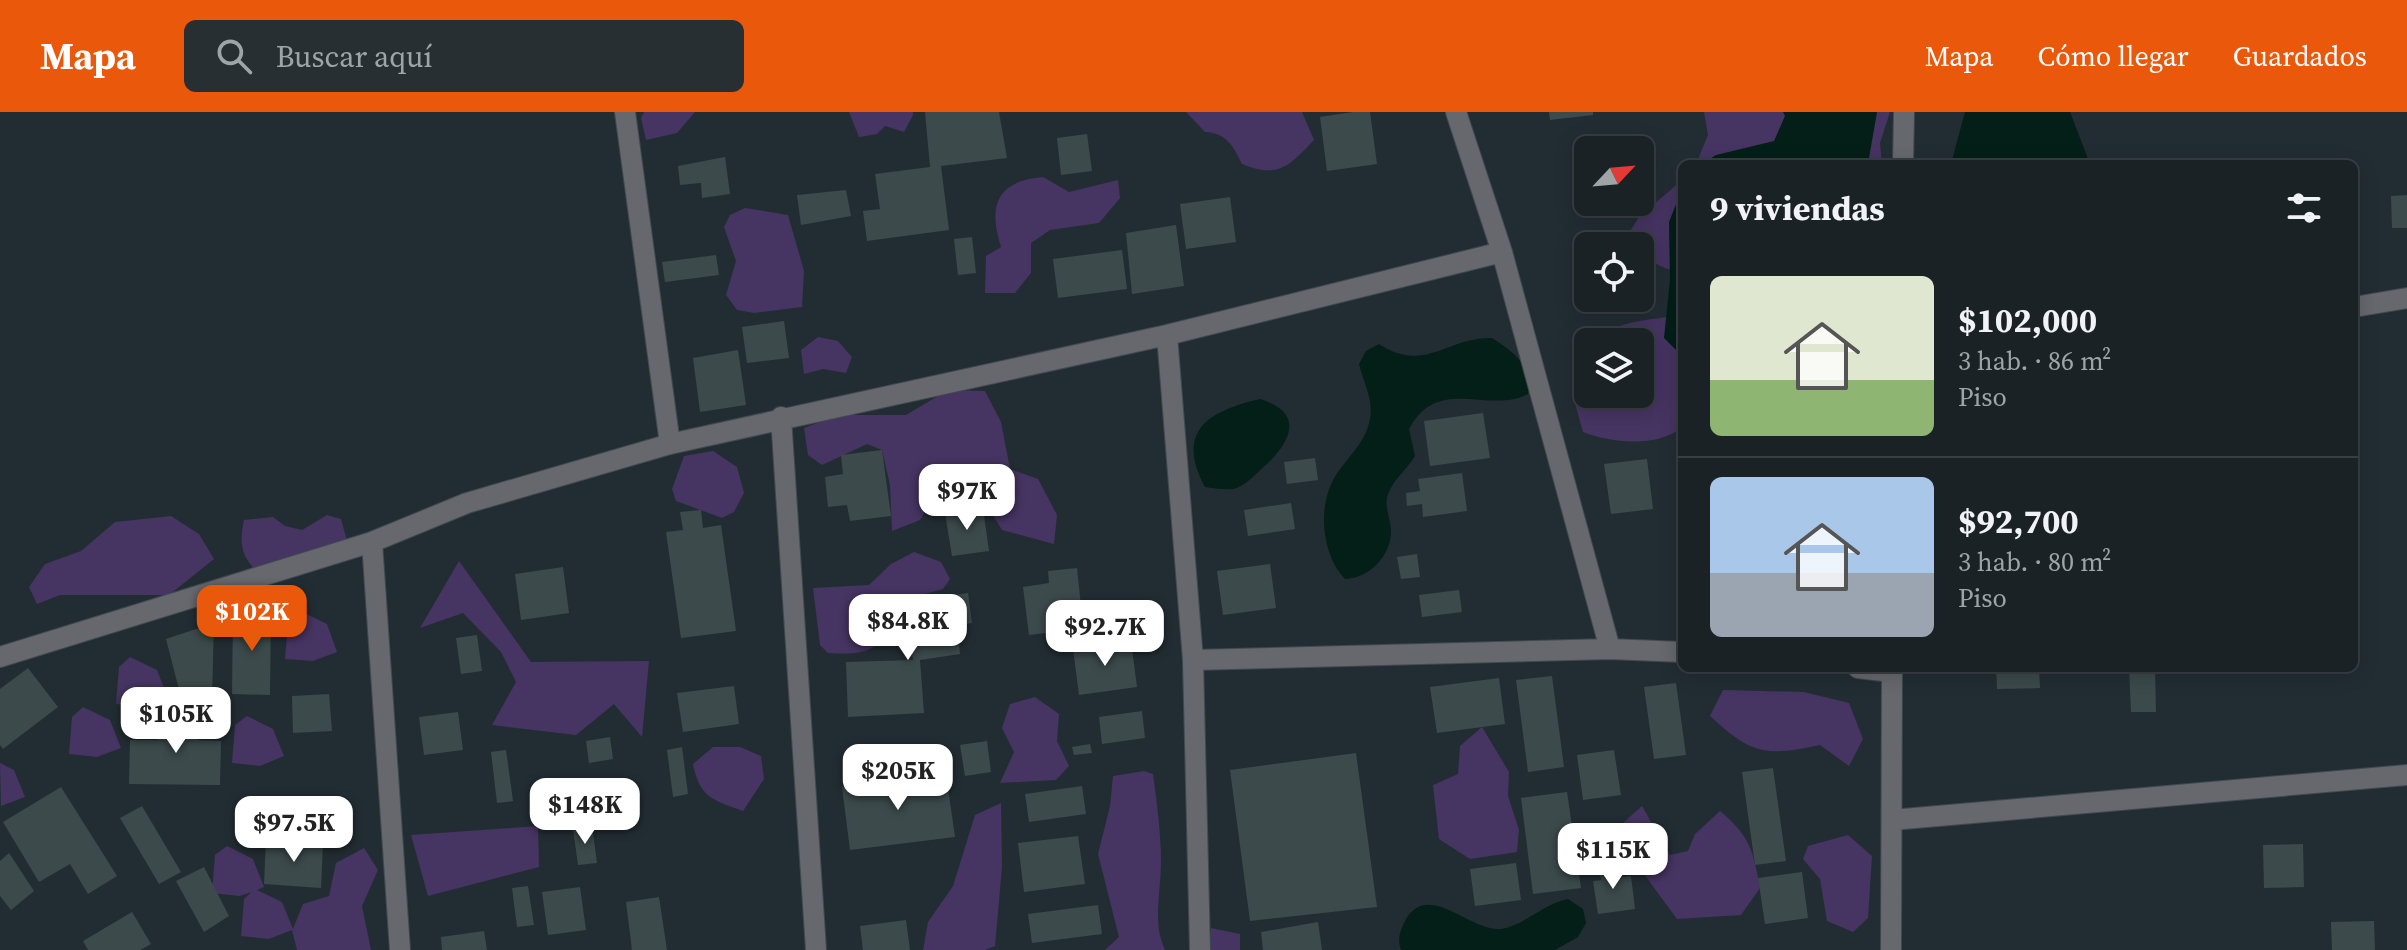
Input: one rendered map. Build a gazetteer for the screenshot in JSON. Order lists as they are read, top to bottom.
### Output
{
  "north": "top right",
  "page": {
    "header": "Mapa",
    "search": "Buscar aquí",
    "nav": ["Mapa", "Cómo llegar", "Guardados"],
    "heading": "9 viviendas",
    "list": [
      {
        "name": "$102,000",
        "note": "3 hab. · 86 m² · Piso"
      },
      {
        "name": "$92,700",
        "note": "3 hab. · 80 m² · Piso"
      }
    ],
    "price": [
      "$97K",
      "$102K",
      "$84.8K",
      "$92.7K",
      "$105K",
      "$205K",
      "$148K",
      "$97.5K",
      "$115K"
    ]
  }
}
